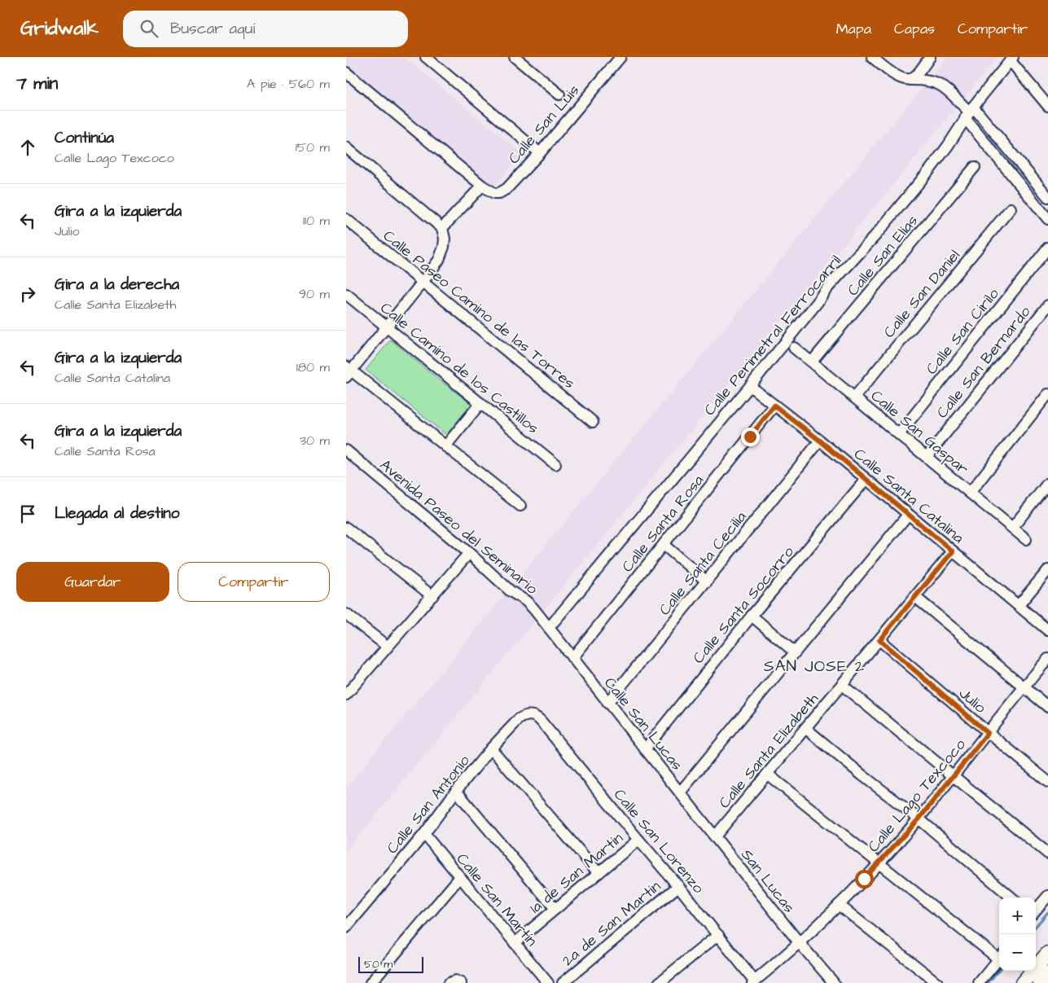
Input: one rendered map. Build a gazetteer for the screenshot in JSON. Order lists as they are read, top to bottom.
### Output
{
  "streets": {
    "street": [
      "Calle San Luis",
      "Calle San Elías",
      "Calle San Daniel",
      "Calle Paseo Camino de las Torres",
      "Calle San Cirilo",
      "Calle Perimetral Ferrocarril",
      "Calle San Bernardo",
      "Calle Camino de los Castillos",
      "Calle San Gaspar",
      "Calle Santa Catalina",
      "Calle Santa Rosa",
      "Avenida Paseo del Seminario",
      "Calle Santa Cecilia",
      "Calle Santa Socorro",
      "Julio",
      "Calle San Lucas",
      "Calle Santa Elizabeth",
      "Calle Lago Texcoco",
      "Calle San Antonio",
      "Calle San Lorenzo",
      "1a de San Martín",
      "San Lucas",
      "Calle San Martín",
      "2a de San Martín"
    ]
  },
  "crossings": [
    ["Calle San Elías", "Calle San Gaspar"],
    ["Calle San Daniel", "Calle San Gaspar"],
    ["Calle San Cirilo", "Calle San Gaspar"],
    ["Calle Perimetral Ferrocarril", "Calle Santa Catalina"],
    ["Calle Perimetral Ferrocarril", "Avenida Paseo del Seminario"],
    ["Calle Perimetral Ferrocarril", "Calle San Lucas"],
    ["Calle San Bernardo", "Calle San Gaspar"],
    ["Calle Santa Catalina", "Calle Santa Rosa"],
    ["Calle Santa Catalina", "Calle Santa Cecilia"],
    ["Calle Santa Catalina", "Calle Santa Socorro"],
    ["Calle Santa Catalina", "Calle Santa Elizabeth"],
    ["Calle Santa Rosa", "Calle San Lucas"],
    ["Avenida Paseo del Seminario", "Calle San Lucas"],
    ["Calle Santa Cecilia", "Calle San Lucas"],
    ["Calle Santa Socorro", "Calle San Lucas"],
    ["Julio", "Calle Santa Elizabeth"],
    ["Julio", "Calle Lago Texcoco"],
    ["Calle San Lucas", "Calle Santa Elizabeth"],
    ["Calle San Lucas", "San Lucas"],
    ["Calle Santa Elizabeth", "San Lucas"],
    ["Calle Lago Texcoco", "Calle San Lorenzo"],
    ["Calle Lago Texcoco", "San Lucas"],
    ["Calle San Antonio", "Calle San Lorenzo"],
    ["Calle San Antonio", "Calle San Martín"],
    ["Calle San Lorenzo", "1a de San Martín"],
    ["Calle San Lorenzo", "2a de San Martín"],
    ["1a de San Martín", "Calle San Martín"]
  ],
  "districts": ["SAN JOSE 2"],
  "scale_bar": "50 m",
  "page": {
    "header": "Gridwalk",
    "search": "Buscar aquí",
    "nav": ["Mapa", "Capas", "Compartir"],
    "heading": ["7 min", "A pie · 560 m"],
    "list": [
      ["Continúa", "Calle Lago Texcoco", "150 m"],
      ["Gira a la izquierda", "Julio", "110 m"],
      ["Gira a la derecha", "Calle Santa Elizabeth", "90 m"],
      ["Gira a la izquierda", "Calle Santa Catalina", "180 m"],
      ["Gira a la izquierda", "Calle Santa Rosa", "30 m"],
      "Llegada al destino"
    ],
    "buttons": ["Guardar", "Compartir"],
    "map_buttons": ["+", "−"],
    "scale": "50 m"
  }
}
